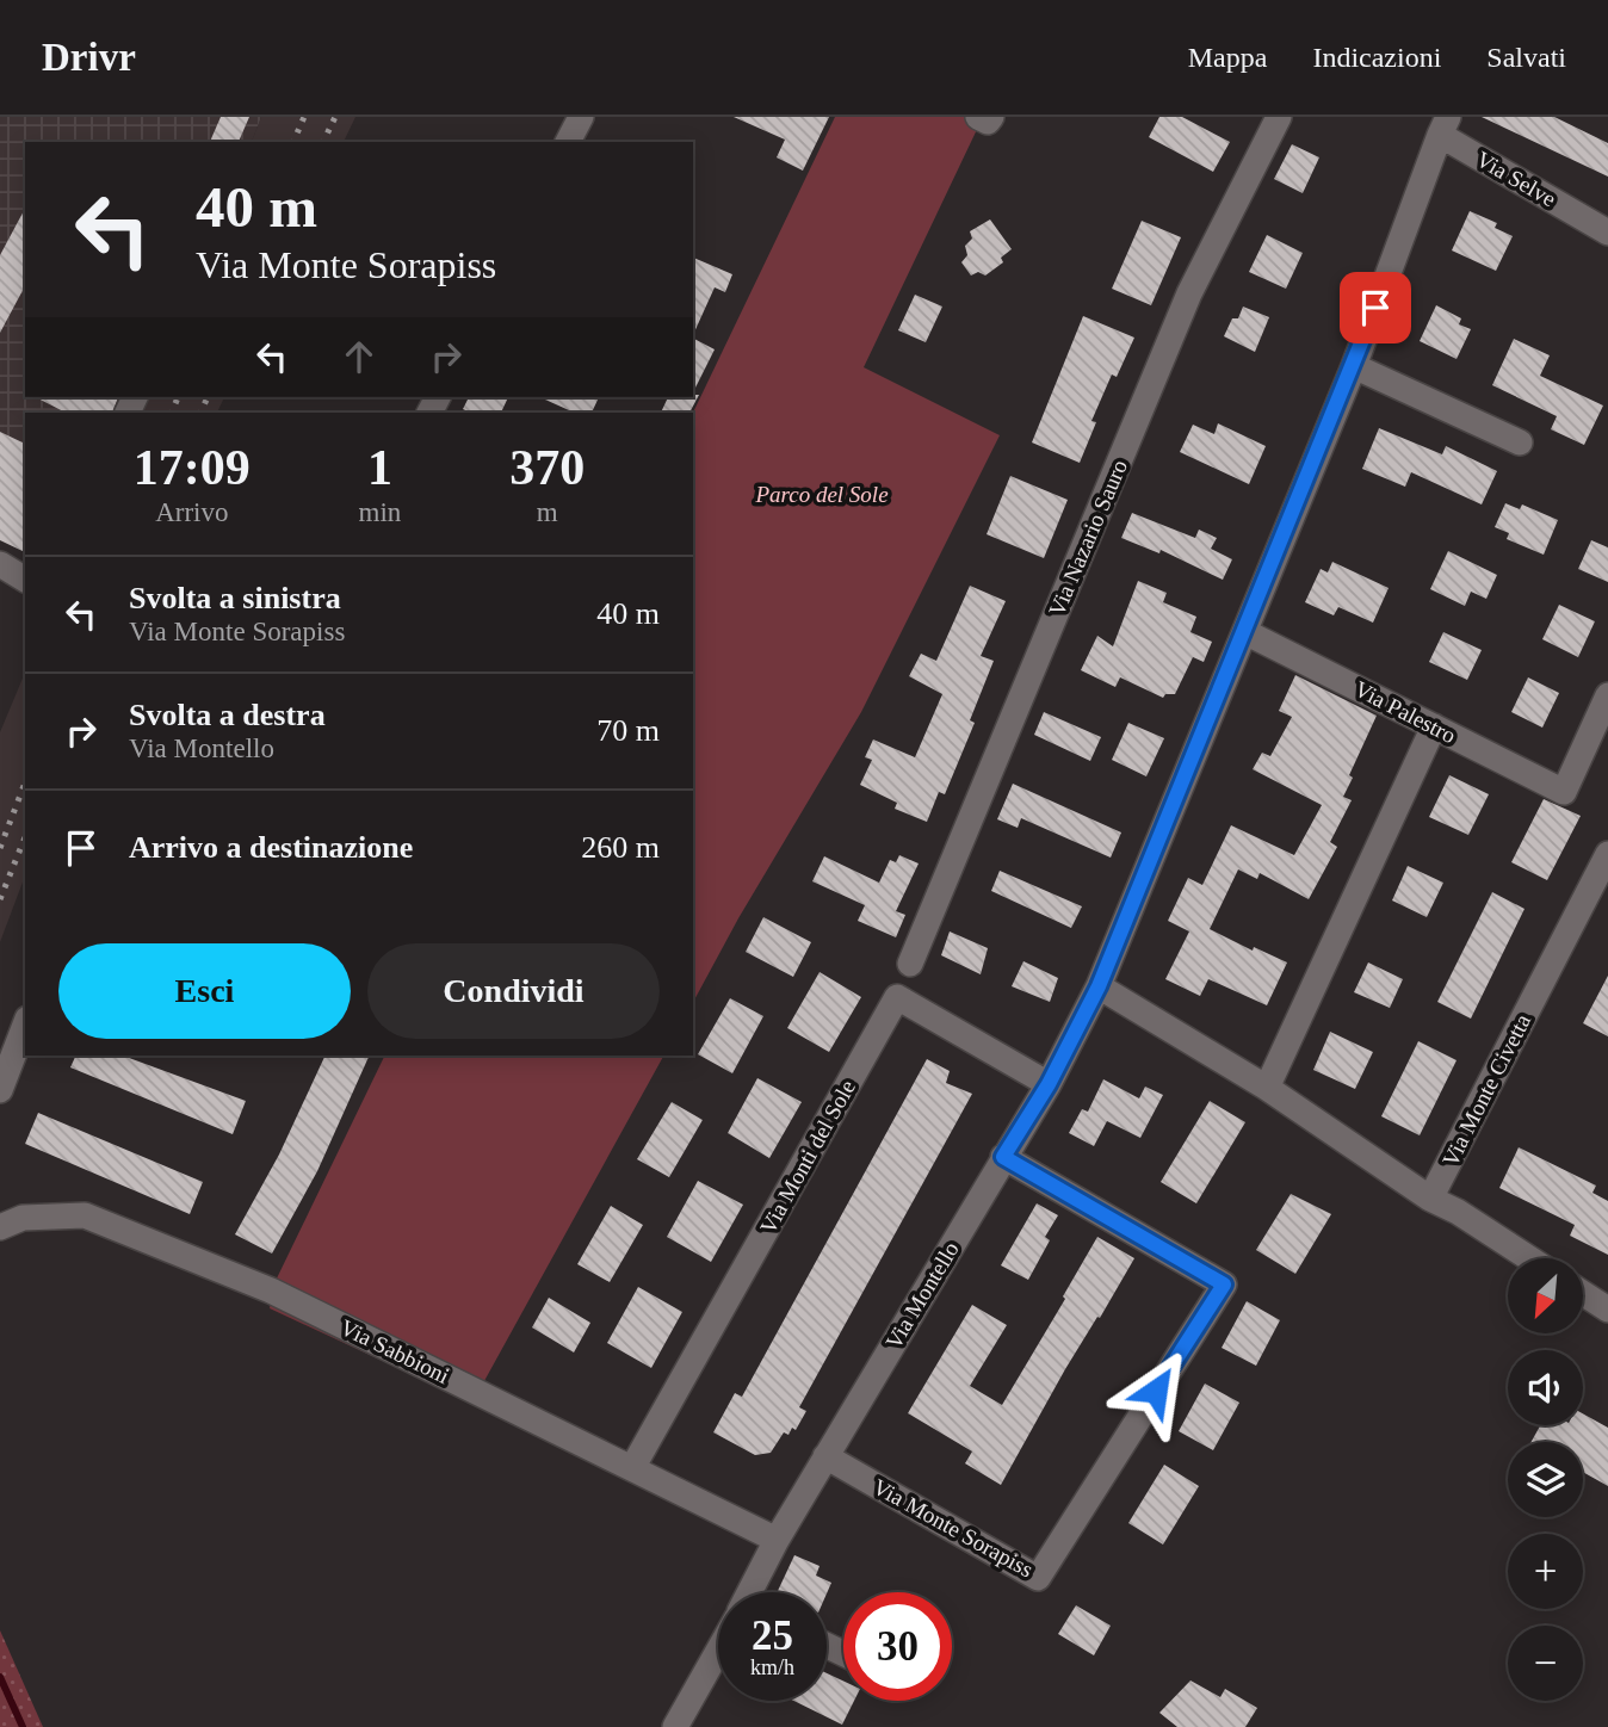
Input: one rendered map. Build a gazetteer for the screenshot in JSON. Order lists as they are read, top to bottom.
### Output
{
  "streets": {
    "street": [
      "Via Selve",
      "Via Nazario Sauro",
      "Via Palestro",
      "Via Monte Civetta",
      "Via Monti del Sole",
      "Via Montello",
      "Via Sabbioni",
      "Via Monte Sorapiss"
    ]
  },
  "crossings": [
    ["Via Selve", "Via Montello"],
    ["Via Palestro", "Via Montello"],
    ["Via Monti del Sole", "Via Montello"],
    ["Via Monti del Sole", "Via Sabbioni"],
    ["Via Montello", "Via Sabbioni"],
    ["Via Montello", "Via Monte Sorapiss"]
  ],
  "parks": ["Parco del Sole"],
  "north": "bottom left",
  "page": {
    "header": "Drivr",
    "nav": ["Mappa", "Indicazioni", "Salvati"],
    "turn": ["40 m", "Via Monte Sorapiss"],
    "eta": [
      "17:09",
      "Arrivo",
      "1",
      "min",
      "370",
      "m"
    ],
    "list": [
      {
        "name": "Svolta a sinistra",
        "note": "Via Monte Sorapiss",
        "value": "40 m"
      },
      {
        "name": "Svolta a destra",
        "note": "Via Montello",
        "value": "70 m"
      },
      {
        "name": "Arrivo a destinazione",
        "value": "260 m"
      }
    ],
    "buttons": ["Esci", "Condividi"],
    "map_buttons": ["+", "−"],
    "speed": "25 km/h",
    "limit": "30"
  }
}
